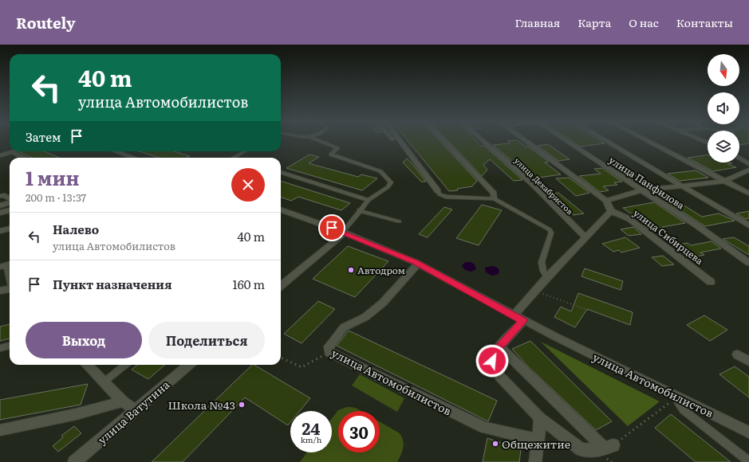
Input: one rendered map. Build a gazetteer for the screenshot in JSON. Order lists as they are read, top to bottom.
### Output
{
  "streets": {
    "street": [
      "улица Панфилова",
      "улица Декабристов",
      "улица Сибирцева",
      "улица Автомобилистов",
      "улица Ватутина"
    ]
  },
  "places": ["Автодром", "Школа №43", "Общежитие"],
  "north": "bottom",
  "page": {
    "header": "Routely",
    "nav": [
      "Главная",
      "Карта",
      "О нас",
      "Контакты"
    ],
    "turn": ["40 m", "улица Автомобилистов"],
    "then": "Затем",
    "heading": ["1 мин", "200 m · 13:37"],
    "list": [
      {
        "name": "Налево",
        "note": "улица Автомобилистов",
        "value": "40 m"
      },
      {
        "name": "Пункт назначения",
        "value": "160 m"
      }
    ],
    "buttons": ["Выход", "Поделиться"],
    "speed": "24 km/h",
    "limit": "30"
  }
}
